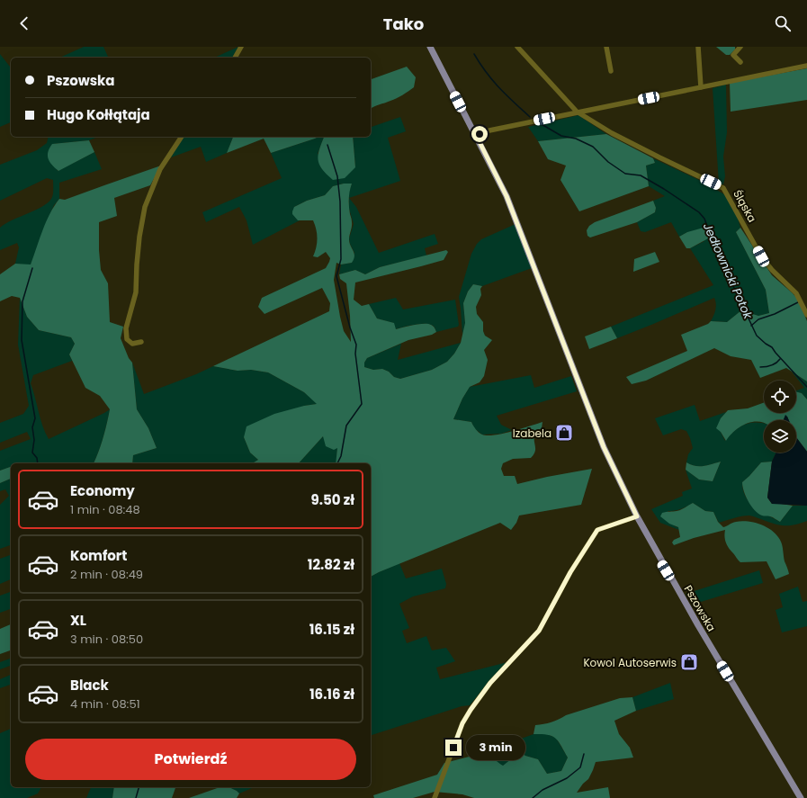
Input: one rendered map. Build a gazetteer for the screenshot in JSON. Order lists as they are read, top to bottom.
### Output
{
  "streets": {
    "main road": ["Pszowska"],
    "street": ["Śląska"]
  },
  "water": ["Jedłownicki Potok"],
  "places": {
    "shop": ["Izabela", "Kowol Autoserwis"]
  },
  "page": {
    "header": "Tako",
    "banner": ["Pszowska", "Hugo Kołłątaja"],
    "list": [
      {
        "name": "Economy",
        "note": "1 min · 08:48",
        "value": "9.50 zł"
      },
      {
        "name": "Komfort",
        "note": "2 min · 08:49",
        "value": "12.82 zł"
      },
      {
        "name": "XL",
        "note": "3 min · 08:50",
        "value": "16.15 zł"
      },
      {
        "name": "Black",
        "note": "4 min · 08:51",
        "value": "16.16 zł"
      }
    ],
    "buttons": "Potwierdź",
    "bubble": "3 min"
  }
}
